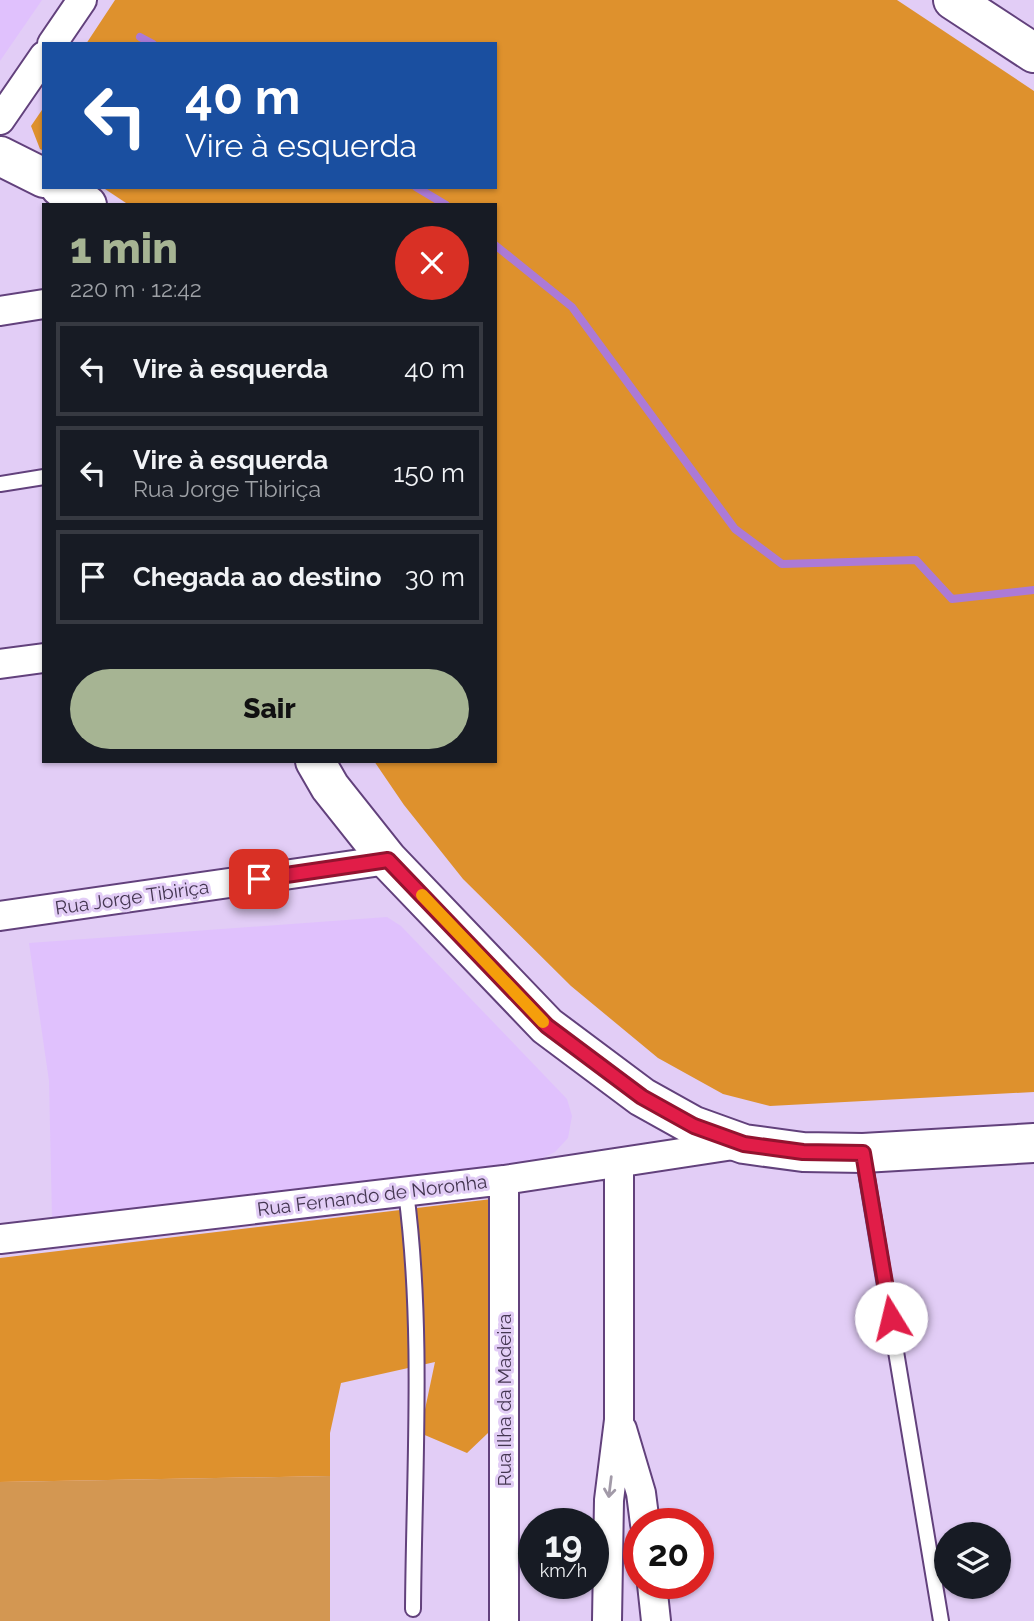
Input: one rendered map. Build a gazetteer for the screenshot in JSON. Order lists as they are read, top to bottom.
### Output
{
  "streets": {
    "street": ["Rua Jorge Tibiriça", "Rua Fernando de Noronha", "Rua Ilha da Madeira"]
  },
  "crossings": [
    ["Rua Fernando de Noronha", "Rua Ilha da Madeira"]
  ],
  "page": {
    "turn": ["40 m", "Vire à esquerda"],
    "heading": ["1 min", "220 m · 12:42"],
    "list": [
      {
        "name": "Vire à esquerda",
        "value": "40 m"
      },
      {
        "name": "Vire à esquerda",
        "note": "Rua Jorge Tibiriça",
        "value": "150 m"
      },
      {
        "name": "Chegada ao destino",
        "value": "30 m"
      }
    ],
    "buttons": "Sair",
    "speed": "19 km/h",
    "limit": "20"
  }
}
